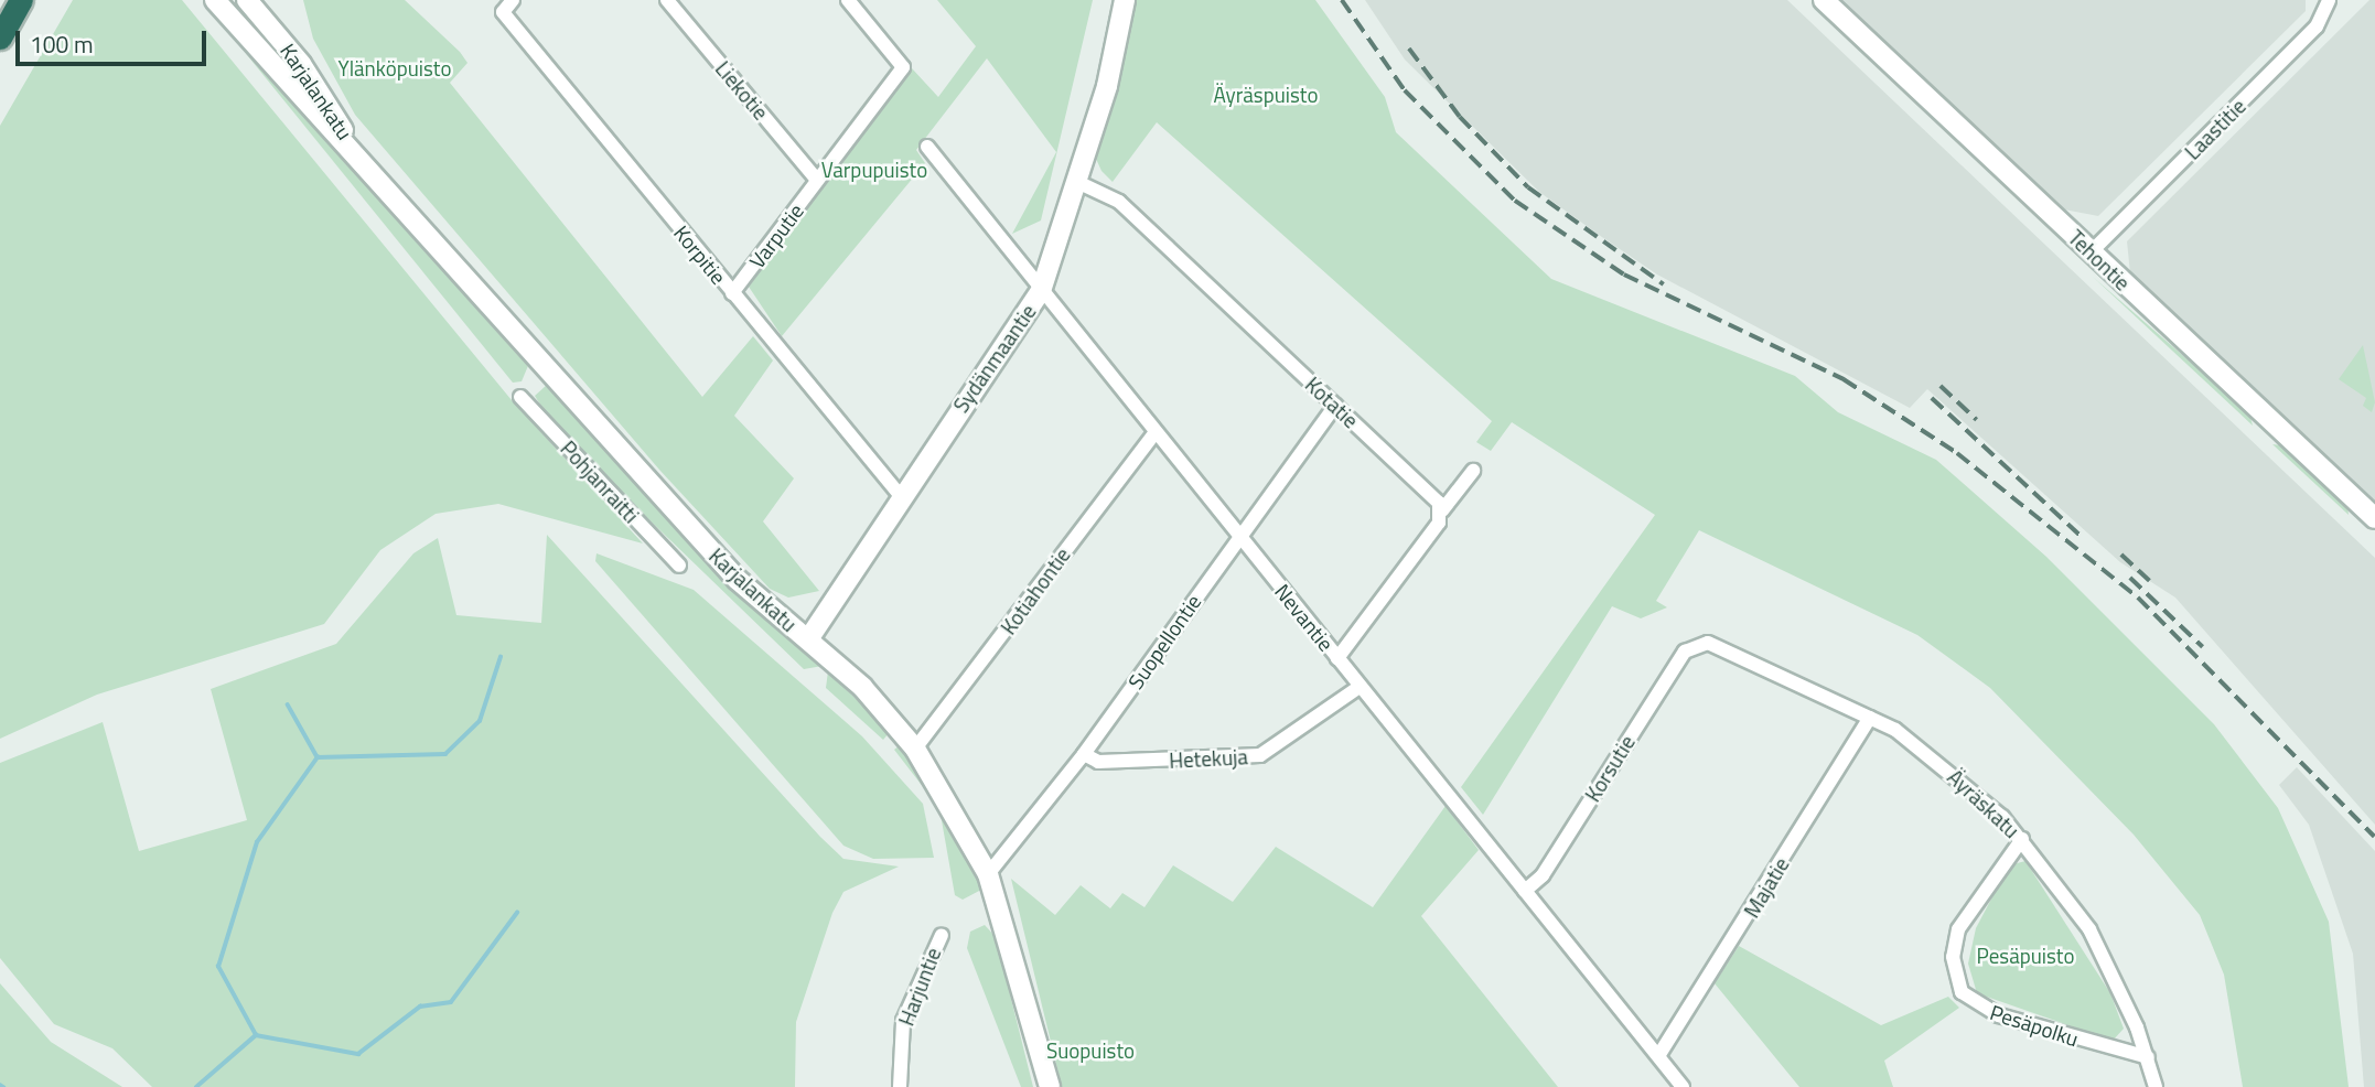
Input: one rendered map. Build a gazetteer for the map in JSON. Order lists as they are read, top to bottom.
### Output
{
  "streets": {
    "main road": ["Karjalankatu", "Tehontie", "Sydänmaantie"],
    "street": [
      "Liekotie",
      "Laastitie",
      "Varputie",
      "Korpitie",
      "Kotatie",
      "Pohjanraitti",
      "Kotiahontie",
      "Nevantie",
      "Suopellontie",
      "Hetekuja",
      "Korsutie",
      "Äyräskatu",
      "Majatie",
      "Harjuntie",
      "Pesäpolku"
    ]
  },
  "crossings": [
    ["Liekotie", "Varputie"],
    ["Karjalankatu", "Sydänmaantie"],
    ["Karjalankatu", "Kotiahontie"],
    ["Karjalankatu", "Suopellontie"],
    ["Laastitie", "Tehontie"],
    ["Varputie", "Korpitie"],
    ["Korpitie", "Sydänmaantie"],
    ["Sydänmaantie", "Kotatie"],
    ["Sydänmaantie", "Nevantie"],
    ["Kotatie", "Suopellontie"],
    ["Kotiahontie", "Nevantie"],
    ["Nevantie", "Suopellontie"],
    ["Nevantie", "Hetekuja"],
    ["Nevantie", "Korsutie"],
    ["Nevantie", "Majatie"],
    ["Suopellontie", "Hetekuja"],
    ["Korsutie", "Äyräskatu"],
    ["Äyräskatu", "Majatie"],
    ["Äyräskatu", "Pesäpolku"]
  ],
  "parks": [
    "Ylänköpuisto",
    "Äyräspuisto",
    "Varpupuisto",
    "Pesäpuisto",
    "Suopuisto"
  ],
  "scale_bar": "100 m"
}
